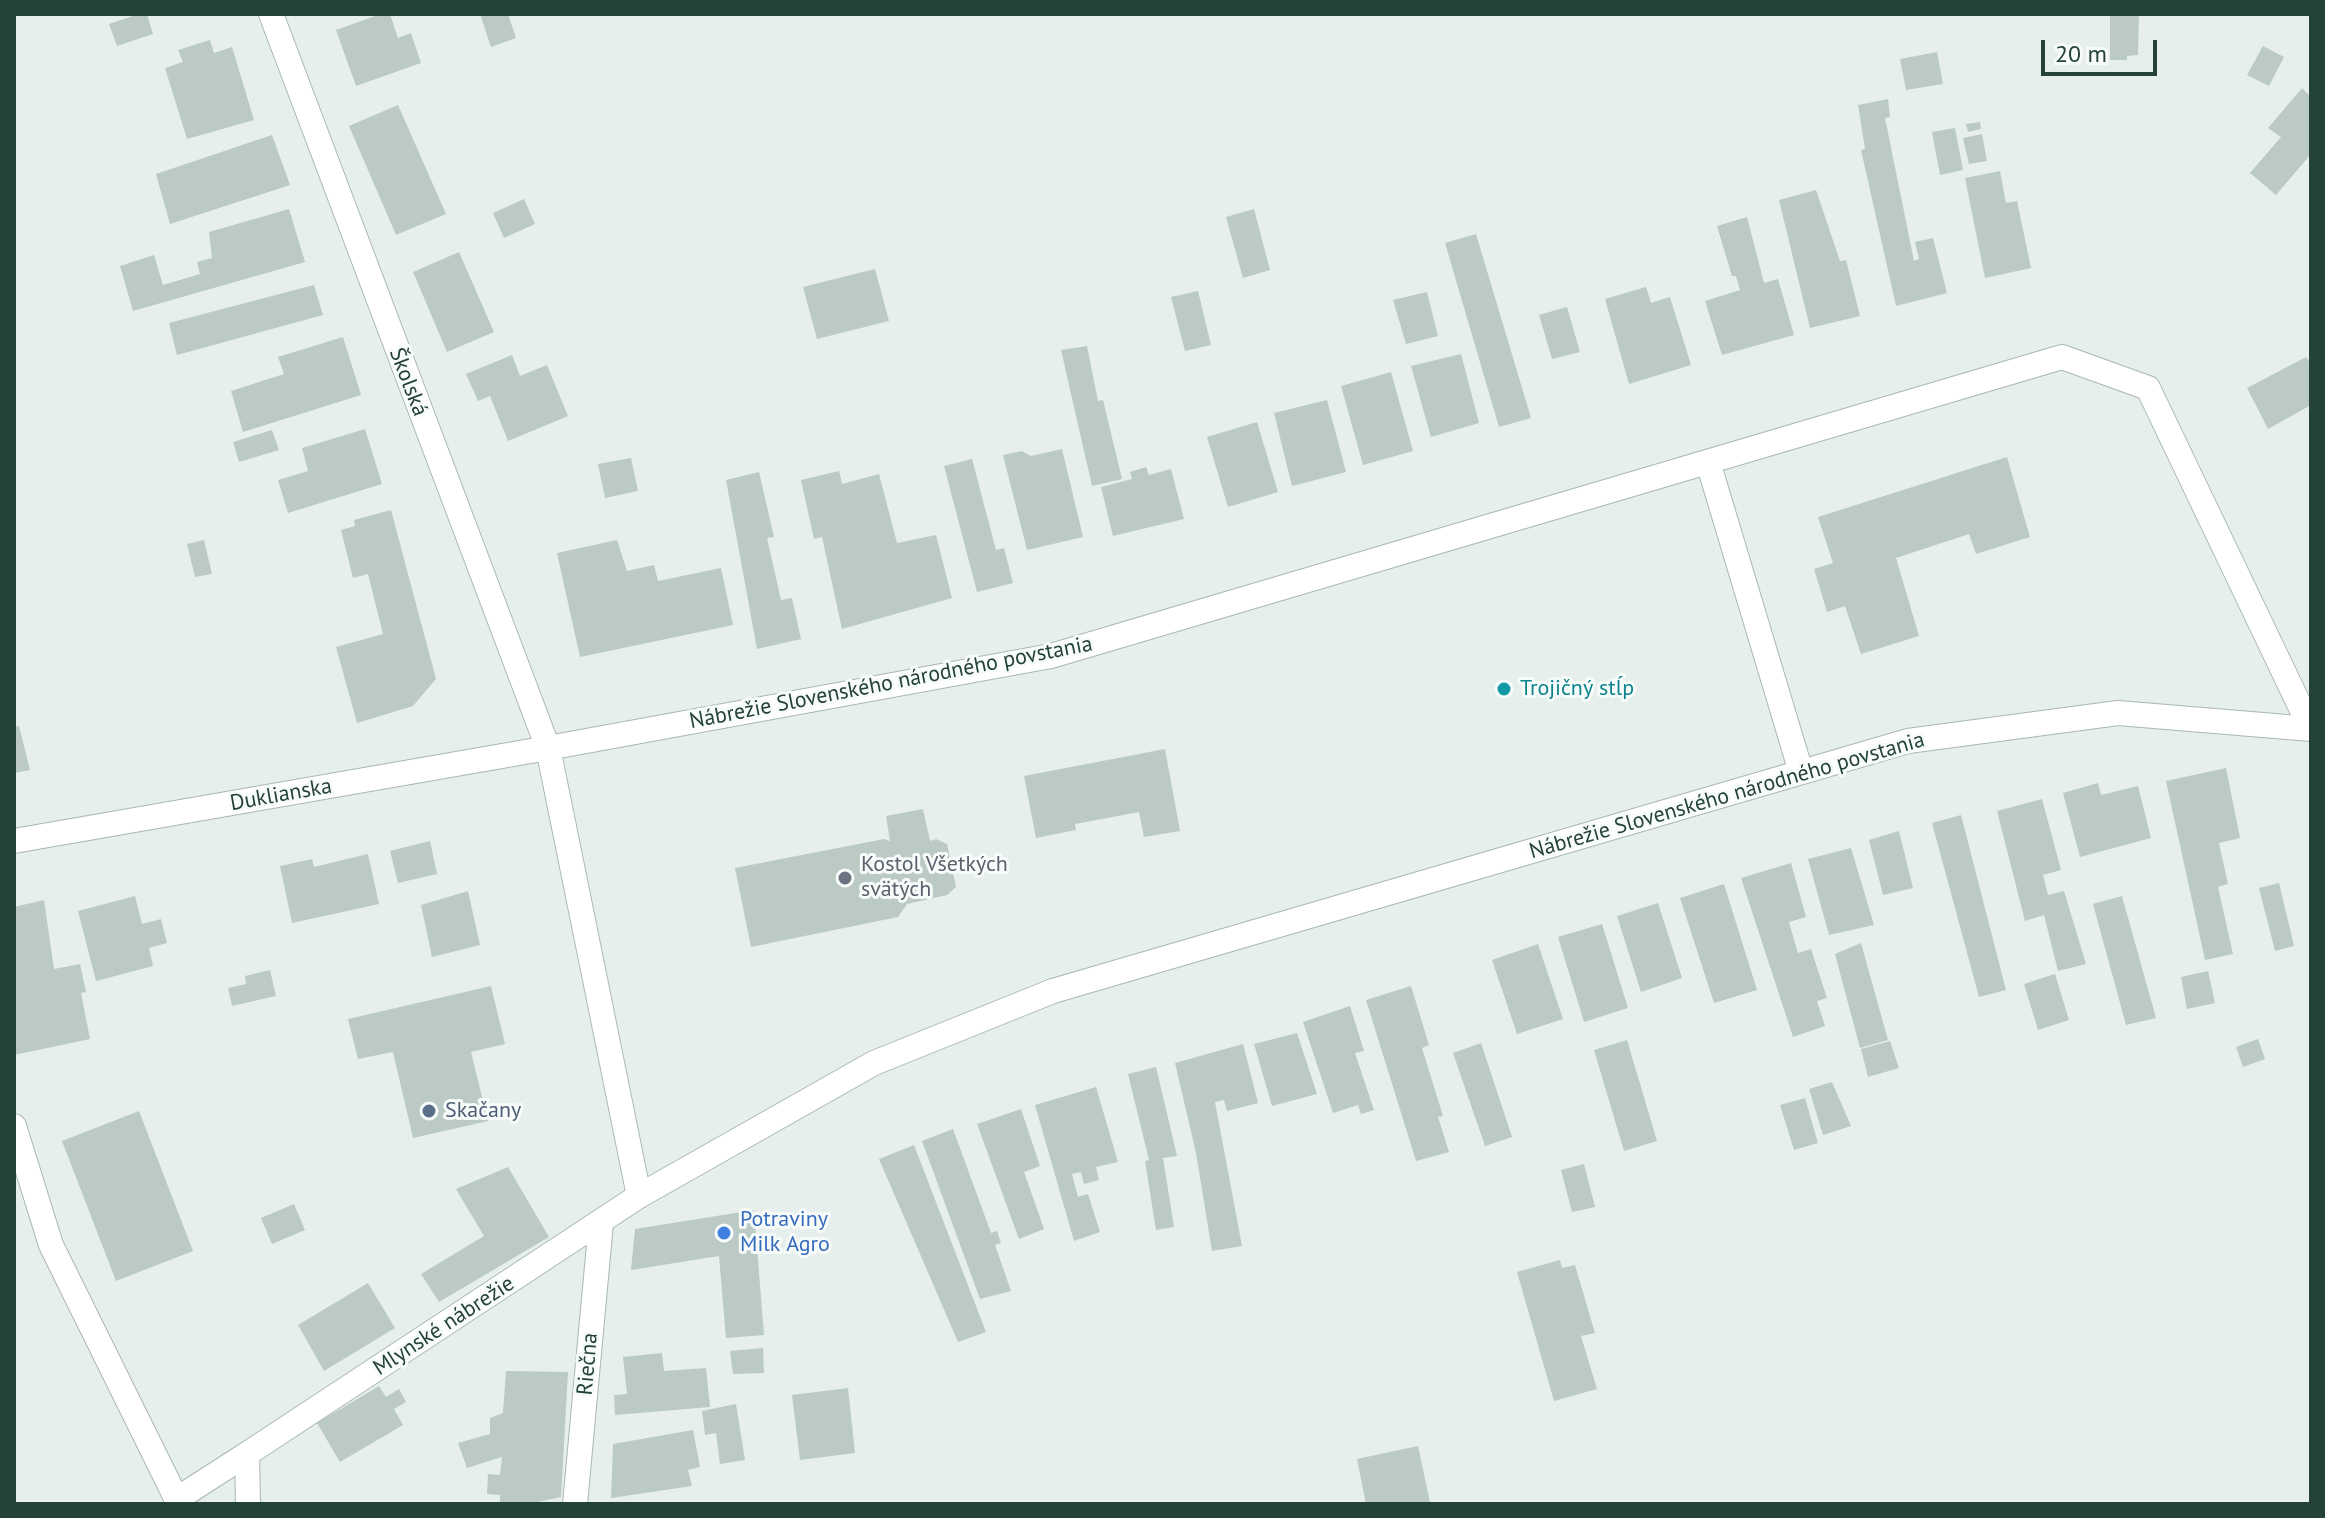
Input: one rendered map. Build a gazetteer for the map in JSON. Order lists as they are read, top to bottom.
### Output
{
  "streets": {
    "street": [
      "Školská",
      "Nábrežie Slovenského národného povstania",
      "Duklianska",
      "Mlynské nábrežie",
      "Riečna"
    ]
  },
  "crossings": [
    ["Školská", "Nábrežie Slovenského národného povstania"],
    ["Školská", "Duklianska"],
    ["Nábrežie Slovenského národného povstania", "Duklianska"],
    ["Nábrežie Slovenského národného povstania", "Mlynské nábrežie"],
    ["Mlynské nábrežie", "Riečna"]
  ],
  "places": [
    "Trojičný stĺp",
    "Kostol Všetkých svätých",
    "Skačany",
    "Potraviny Milk Agro"
  ],
  "scale_bar": "20 m"
}
